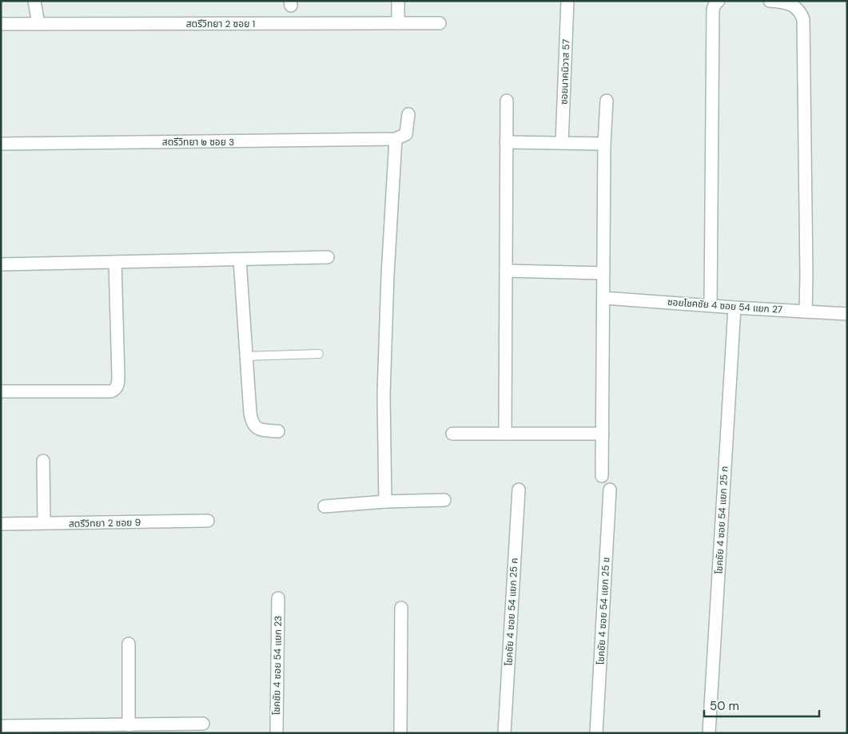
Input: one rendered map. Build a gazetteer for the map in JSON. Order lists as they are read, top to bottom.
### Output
{
  "streets": {
    "street": [
      "สตรีวิทยา 2 ซอย 1",
      "ซอยนาคนิวาส 57",
      "สตรีวิทยา ๒ ซอย 3",
      "ซอยโชคชัย 4 ซอย 54 แยก 27",
      "โชคชัย 4 ซอย 54 แยก 25 ก",
      "สตรีวิทยา 2 ซอย 9",
      "โชคชัย 4 ซอย 54 แยก 25 ข",
      "โชคชัย 4 ซอย 54 แยก 25 ค",
      "โชคชัย 4 ซอย 54 แยก 23"
    ]
  },
  "crossings": [
    ["ซอยโชคชัย 4 ซอย 54 แยก 27", "โชคชัย 4 ซอย 54 แยก 25 ก"]
  ],
  "scale_bar": "50 m"
}
